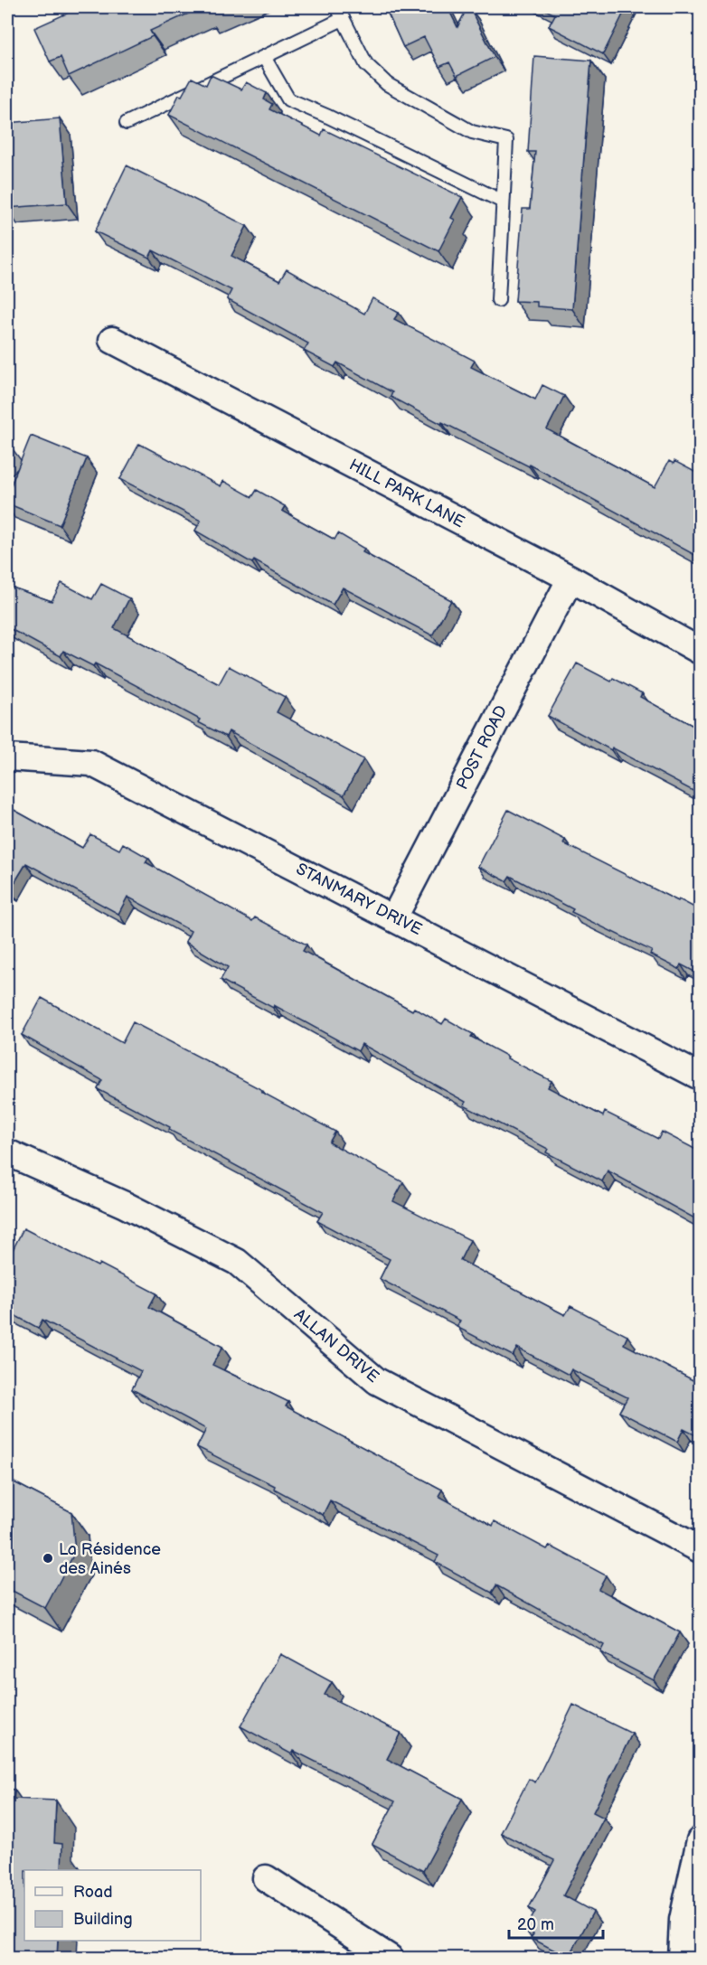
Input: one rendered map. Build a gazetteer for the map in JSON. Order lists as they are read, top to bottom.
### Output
{
  "streets": {
    "street": [
      "HILL PARK LANE",
      "POST ROAD",
      "STANMARY DRIVE",
      "ALLAN DRIVE"
    ]
  },
  "crossings": [
    ["HILL PARK LANE", "POST ROAD"],
    ["POST ROAD", "STANMARY DRIVE"]
  ],
  "places": ["La Résidence des Ainés"],
  "legend": ["Road", "Building"],
  "scale_bar": "20 m"
}
